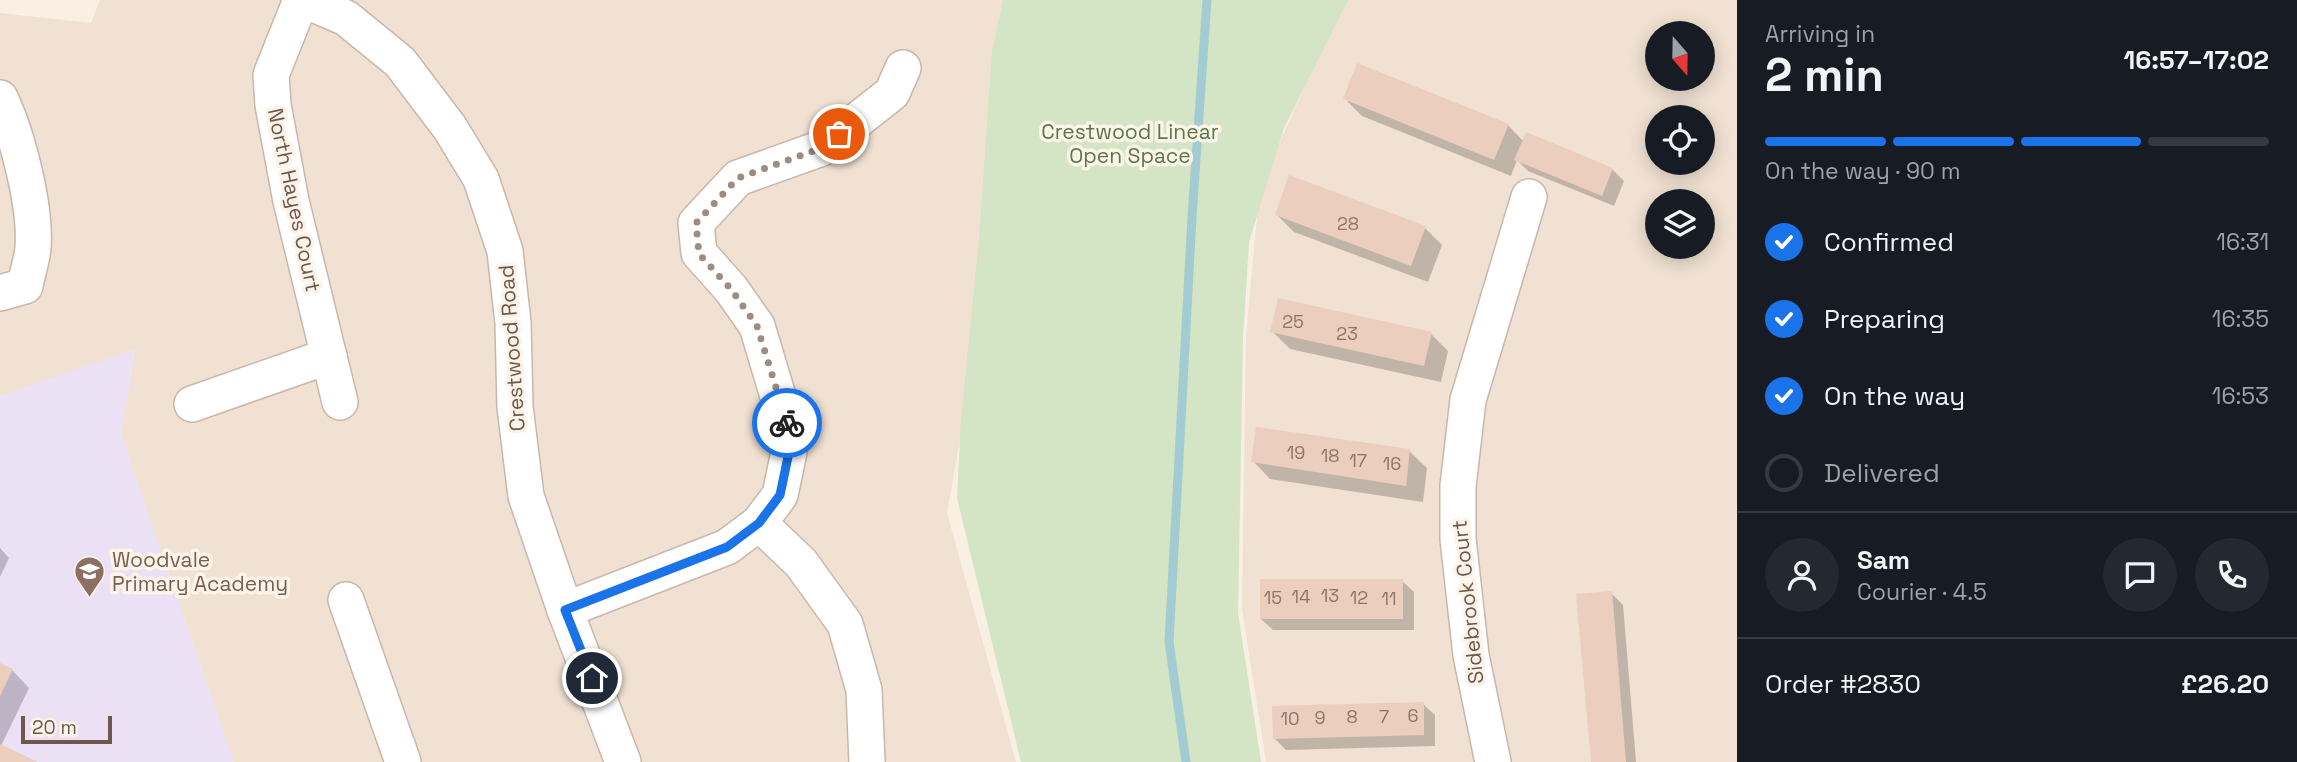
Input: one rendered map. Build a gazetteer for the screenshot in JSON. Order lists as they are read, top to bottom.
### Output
{
  "streets": {
    "street": ["North Hayes Court", "Crestwood Road", "Sidebrook Court"]
  },
  "crossings": [
    ["North Hayes Court", "Crestwood Road"]
  ],
  "parks": ["Crestwood Linear Open Space"],
  "places": {
    "school or university": ["Woodvale Primary Academy"]
  },
  "house_numbers": [
    "28",
    "25",
    "23",
    "19",
    "18",
    "17",
    "16",
    "13",
    "14",
    "15",
    "12",
    "11",
    "6",
    "8",
    "7",
    "9",
    "10"
  ],
  "scale_bar": "20 m",
  "north": "bottom",
  "page": {
    "heading": ["2 min", "Arriving in", "16:57–17:02"],
    "panel": [
      "Sam",
      "Courier · 4.5",
      "Order #2830",
      "£26.20"
    ],
    "bar": "On the way · 90 m",
    "list": [
      ["Confirmed", "16:31"],
      ["Preparing", "16:35"],
      ["On the way", "16:53"],
      "Delivered"
    ],
    "scale": "20 m"
  }
}
